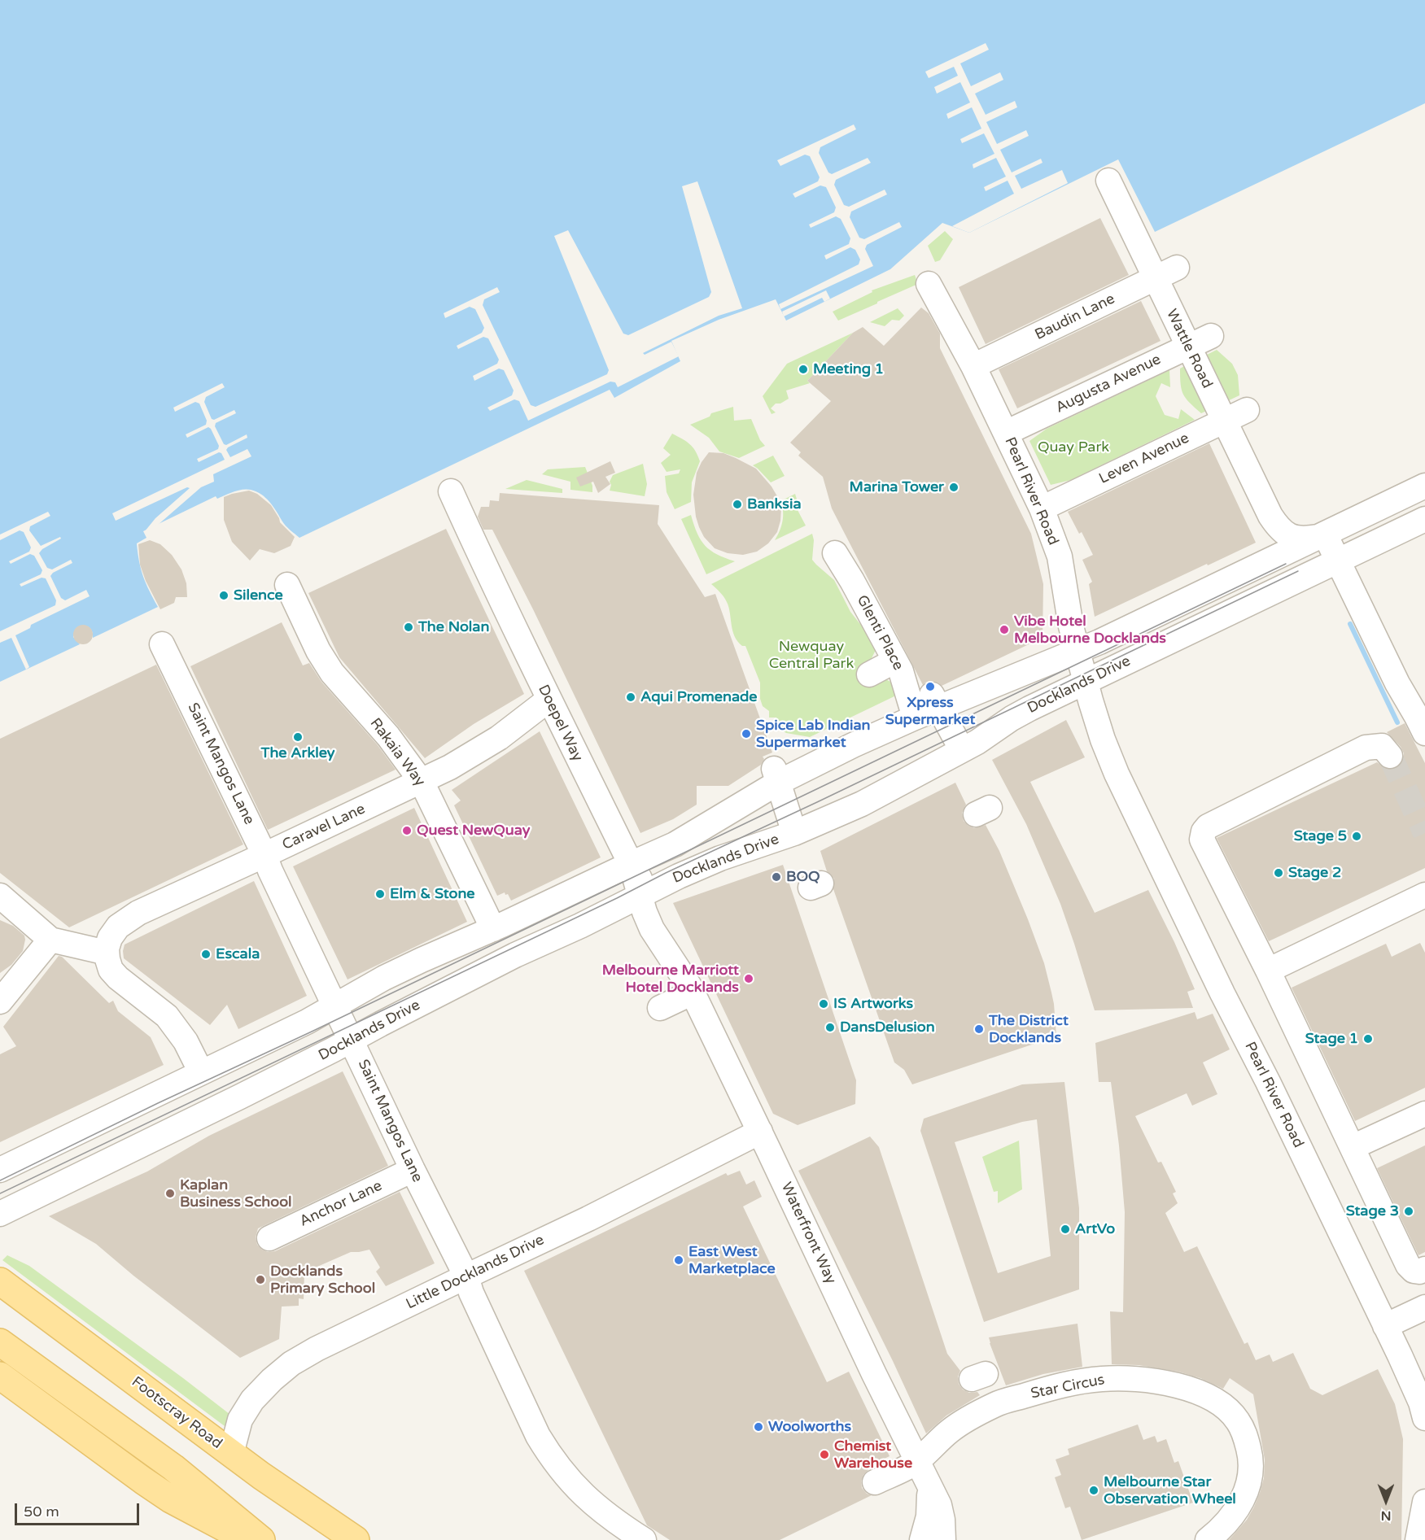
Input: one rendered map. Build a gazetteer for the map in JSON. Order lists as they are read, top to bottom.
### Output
{
  "streets": {
    "main road": ["Footscray Road"],
    "street": [
      "Baudin Lane",
      "Wattle Road",
      "Augusta Avenue",
      "Leven Avenue",
      "Pearl River Road",
      "Glenti Place",
      "Docklands Drive",
      "Doepel Way",
      "Rakaia Way",
      "Saint Mangos Lane",
      "Caravel Lane",
      "Anchor Lane",
      "Waterfront Way",
      "Little Docklands Drive",
      "Star Circus"
    ]
  },
  "crossings": [
    ["Baudin Lane", "Wattle Road"],
    ["Baudin Lane", "Pearl River Road"],
    ["Wattle Road", "Augusta Avenue"],
    ["Wattle Road", "Leven Avenue"],
    ["Wattle Road", "Docklands Drive"],
    ["Augusta Avenue", "Pearl River Road"],
    ["Leven Avenue", "Pearl River Road"],
    ["Pearl River Road", "Docklands Drive"],
    ["Docklands Drive", "Saint Mangos Lane"],
    ["Docklands Drive", "Waterfront Way"],
    ["Doepel Way", "Caravel Lane"],
    ["Doepel Way", "Waterfront Way"],
    ["Rakaia Way", "Caravel Lane"],
    ["Saint Mangos Lane", "Caravel Lane"],
    ["Saint Mangos Lane", "Anchor Lane"],
    ["Saint Mangos Lane", "Little Docklands Drive"],
    ["Waterfront Way", "Little Docklands Drive"],
    ["Waterfront Way", "Star Circus"],
    ["Little Docklands Drive", "Footscray Road"]
  ],
  "parks": ["Quay Park", "Newquay Central Park"],
  "places": [
    "Meeting 1",
    "Marina Tower",
    "Banksia",
    "Silence",
    "The Nolan",
    "Vibe Hotel Melbourne Docklands",
    "Xpress Supermarket",
    "Aqui Promenade",
    "Spice Lab Indian Supermarket",
    "The Arkley",
    "Quest NewQuay",
    "Stage 5",
    "Stage 2",
    "BOQ",
    "Elm & Stone",
    "Escala",
    "Melbourne Marriott Hotel Docklands",
    "IS Artworks",
    "DansDelusion",
    "The District Docklands",
    "Stage 1",
    "Kaplan Business School",
    "Stage 3",
    "ArtVo",
    "East West Marketplace",
    "Docklands Primary School",
    "Woolworths",
    "Chemist Warehouse",
    "Melbourne Star Observation Wheel"
  ],
  "scale_bar": "50 m",
  "north": "bottom"
}
